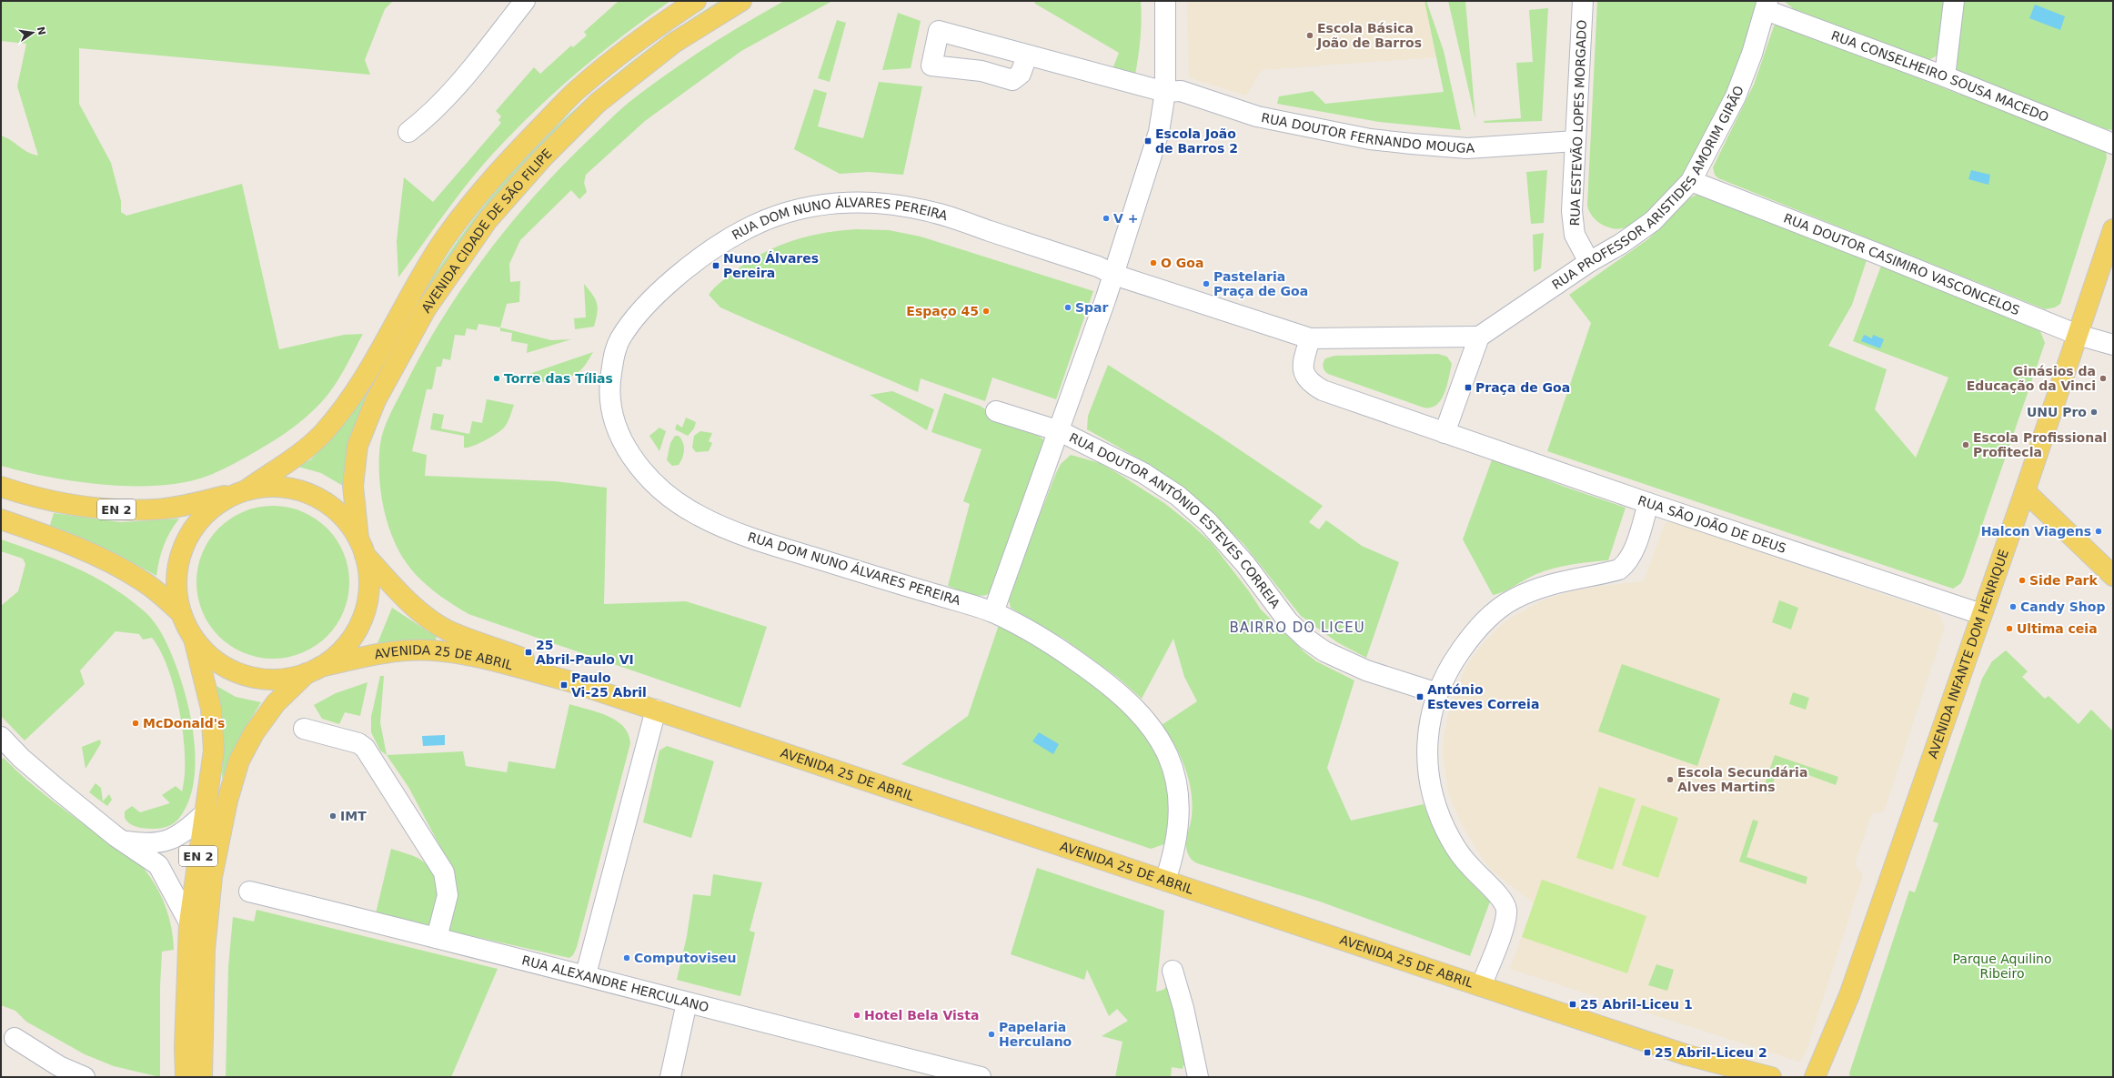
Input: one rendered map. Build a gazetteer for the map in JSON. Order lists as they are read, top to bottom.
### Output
{
  "streets": {
    "main road": [
      "AVENIDA CIDADE DE SÃO FILIPE",
      "EN 2",
      "AVENIDA INFANTE DOM HENRIQUE",
      "AVENIDA 25 DE ABRIL"
    ],
    "street": [
      "RUA CONSELHEIRO SOUSA MACEDO",
      "RUA ESTEVÃO LOPES MORGADO",
      "RUA DOUTOR FERNANDO MOUGA",
      "RUA PROFESSOR ARISTIDES AMORIM GIRÃO",
      "RUA DOM NUNO ÁLVARES PEREIRA",
      "RUA DOUTOR CASIMIRO VASCONCELOS",
      "RUA DOUTOR ANTÓNIO ESTEVES CORREIA",
      "RUA SÃO JOÃO DE DEUS",
      "RUA ALEXANDRE HERCULANO"
    ]
  },
  "crossings": [
    ["RUA CONSELHEIRO SOUSA MACEDO", "RUA PROFESSOR ARISTIDES AMORIM GIRÃO"],
    ["RUA ESTEVÃO LOPES MORGADO", "RUA DOUTOR FERNANDO MOUGA"],
    ["RUA ESTEVÃO LOPES MORGADO", "RUA PROFESSOR ARISTIDES AMORIM GIRÃO"],
    ["RUA PROFESSOR ARISTIDES AMORIM GIRÃO", "RUA DOUTOR CASIMIRO VASCONCELOS"],
    ["RUA DOM NUNO ÁLVARES PEREIRA", "AVENIDA 25 DE ABRIL"],
    ["AVENIDA CIDADE DE SÃO FILIPE", "EN 2"],
    ["AVENIDA CIDADE DE SÃO FILIPE", "AVENIDA 25 DE ABRIL"],
    ["RUA DOUTOR CASIMIRO VASCONCELOS", "AVENIDA INFANTE DOM HENRIQUE"],
    ["EN 2", "AVENIDA 25 DE ABRIL"],
    ["RUA SÃO JOÃO DE DEUS", "AVENIDA INFANTE DOM HENRIQUE"]
  ],
  "districts": ["BAIRRO DO LICEU"],
  "parks": ["Parque Aquilino Ribeiro"],
  "places": {
    "other": [
      "Escola Básica João de Barros",
      "V +",
      "O Goa",
      "Pastelaria Praça de Goa",
      "Spar",
      "Espaço 45",
      "Torre das Tílias",
      "Ginásios da Educação da Vinci",
      "UNU Pro",
      "Escola Profissional Profitecla",
      "Halcon Viagens",
      "Side Park",
      "Candy Shop",
      "Ultima ceia",
      "McDonald's",
      "Escola Secundária Alves Martins",
      "IMT",
      "Computoviseu",
      "Hotel Bela Vista",
      "Papelaria Herculano"
    ],
    "transit": [
      "Escola João de Barros 2",
      "Nuno Álvares Pereira",
      "Praça de Goa",
      "25 Abril-Paulo VI",
      "Paulo Vi-25 Abril",
      "António Esteves Correia",
      "25 Abril-Liceu 1",
      "25 Abril-Liceu 2"
    ]
  },
  "north": "right"
}
